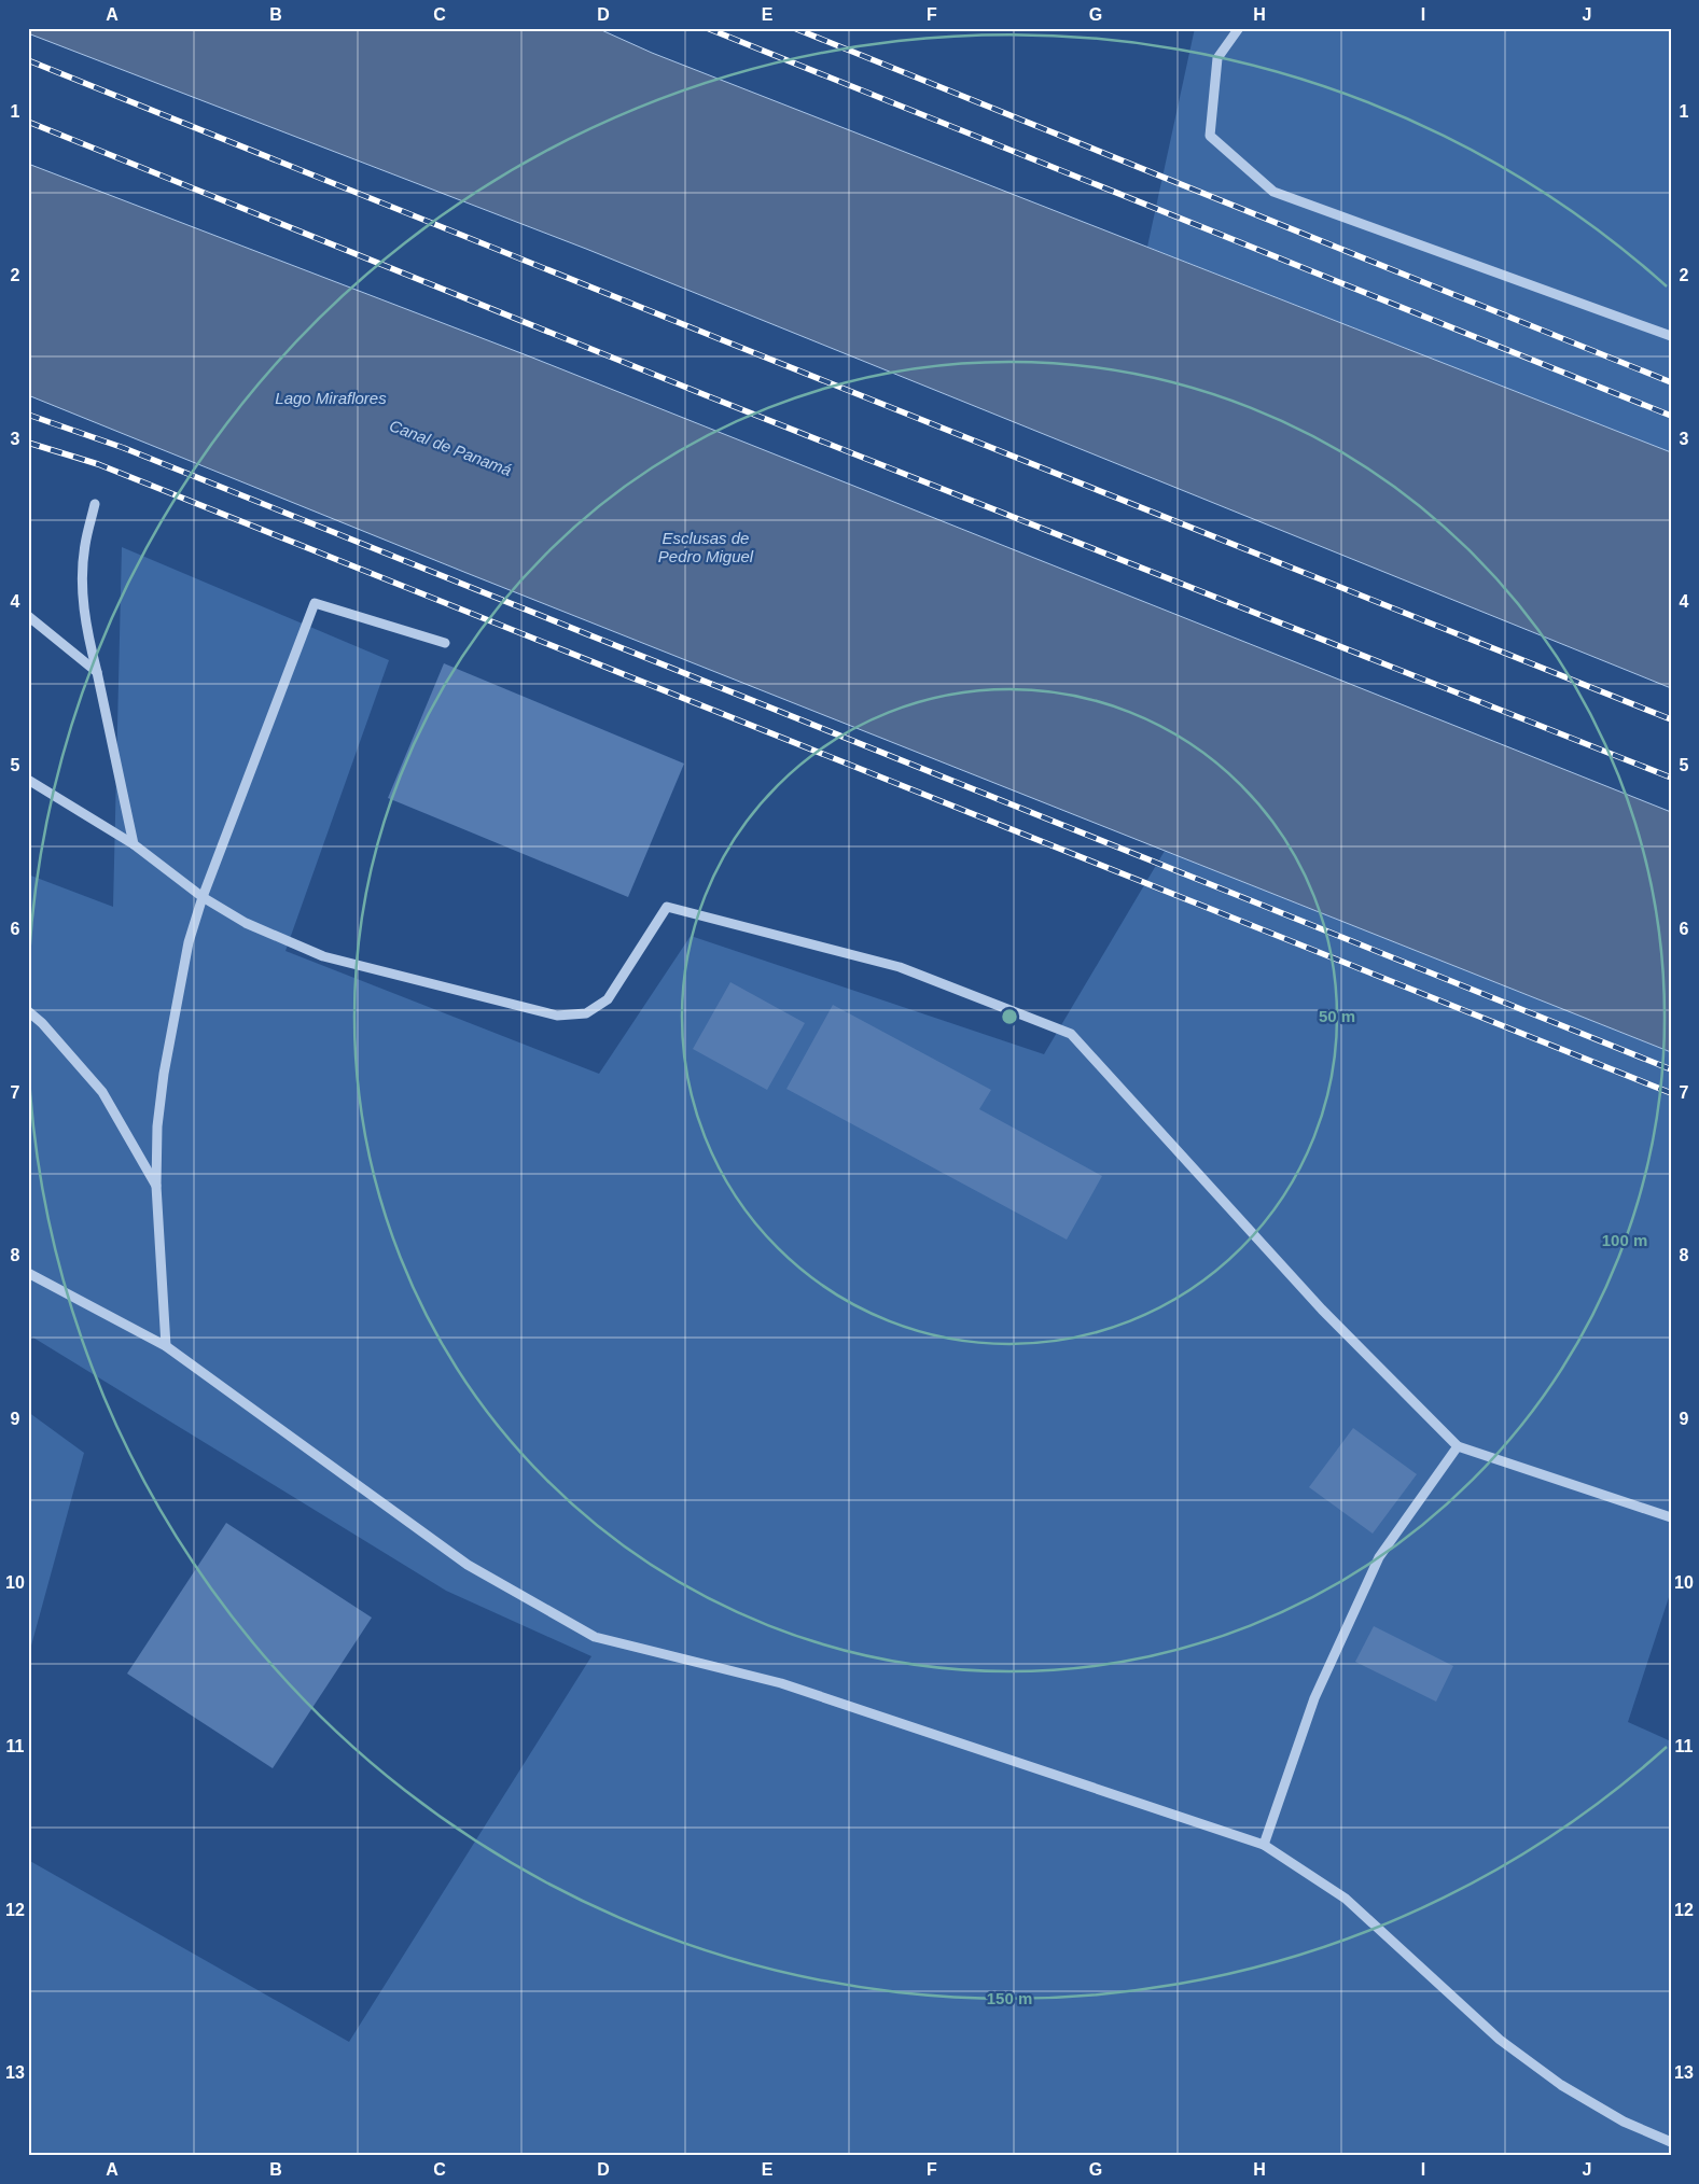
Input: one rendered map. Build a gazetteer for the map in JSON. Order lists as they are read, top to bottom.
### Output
{
  "water": ["Lago Miraflores", "Canal de Panamá", "Esclusas de Pedro Miguel"],
  "grid": {
    "columns": [
      "A",
      "B",
      "C",
      "D",
      "E",
      "F",
      "G",
      "H",
      "I",
      "J"
    ],
    "rows": [
      "1",
      "2",
      "3",
      "4",
      "5",
      "6",
      "7",
      "8",
      "9",
      "10",
      "11",
      "12",
      "13"
    ]
  },
  "rings": ["50 m", "100 m", "150 m"]
}
